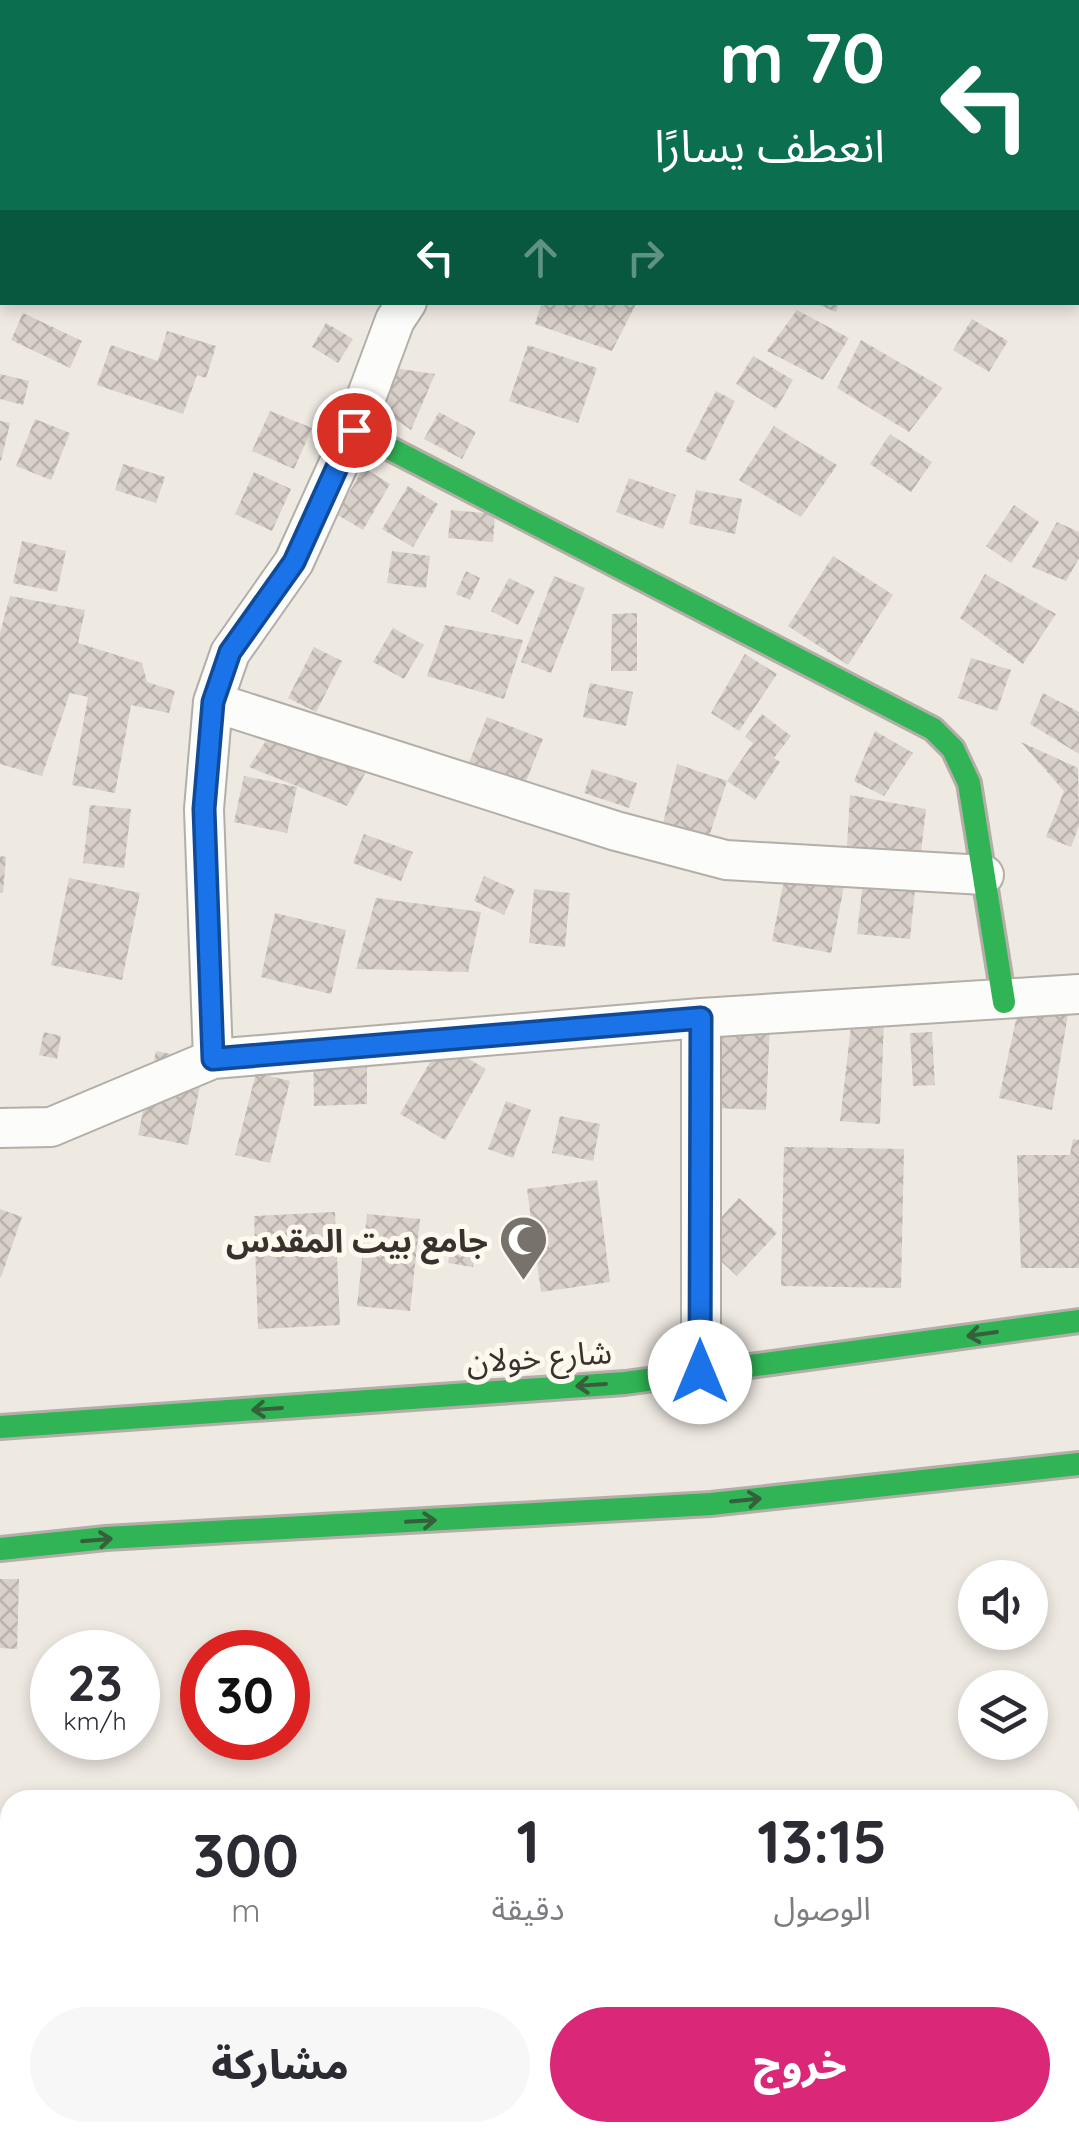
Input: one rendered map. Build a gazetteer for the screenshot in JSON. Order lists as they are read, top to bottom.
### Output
{
  "streets": {
    "main road": ["شارع خولان"]
  },
  "places": {
    "mosque": ["جامع بيت المقدس"]
  },
  "page": {
    "turn": ["70 m", "انعطف يسارًا"],
    "speed": "23 km/h",
    "limit": "30",
    "eta": [
      "13:15",
      "الوصول",
      "1",
      "دقيقة",
      "300",
      "m"
    ],
    "buttons": ["خروج", "مشاركة"]
  }
}
